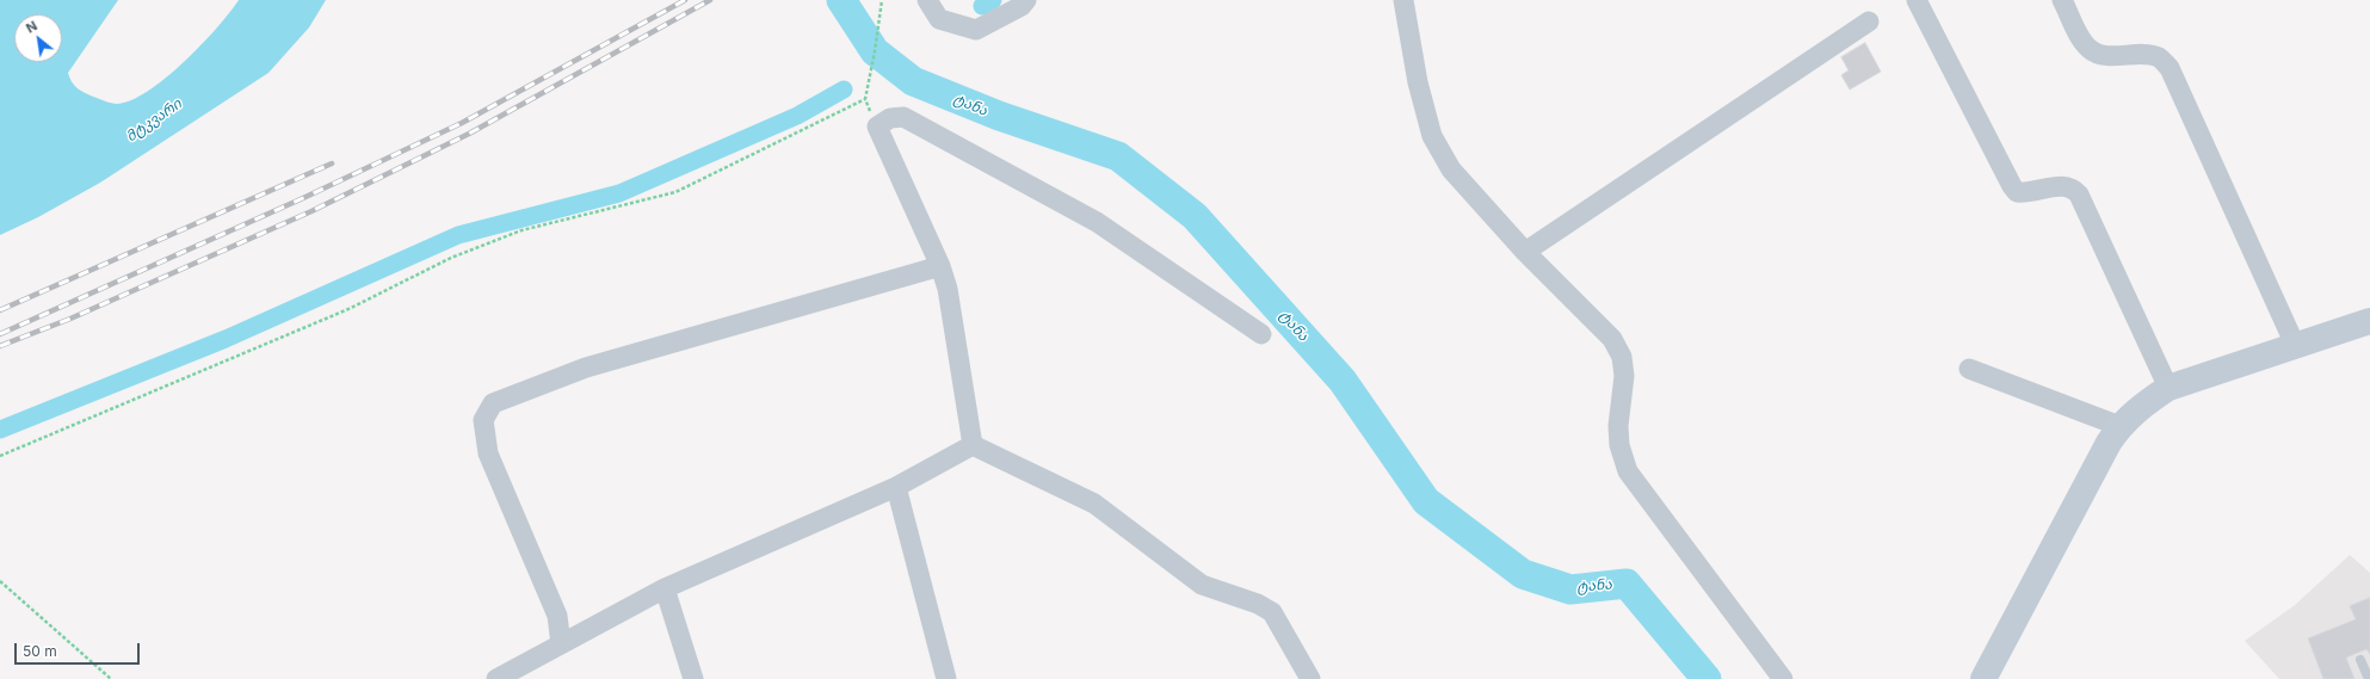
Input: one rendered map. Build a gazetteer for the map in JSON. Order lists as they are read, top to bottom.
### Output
{
  "water": ["ტანა", "მტკვარი"],
  "scale_bar": "50 m",
  "north": "top left"
}
